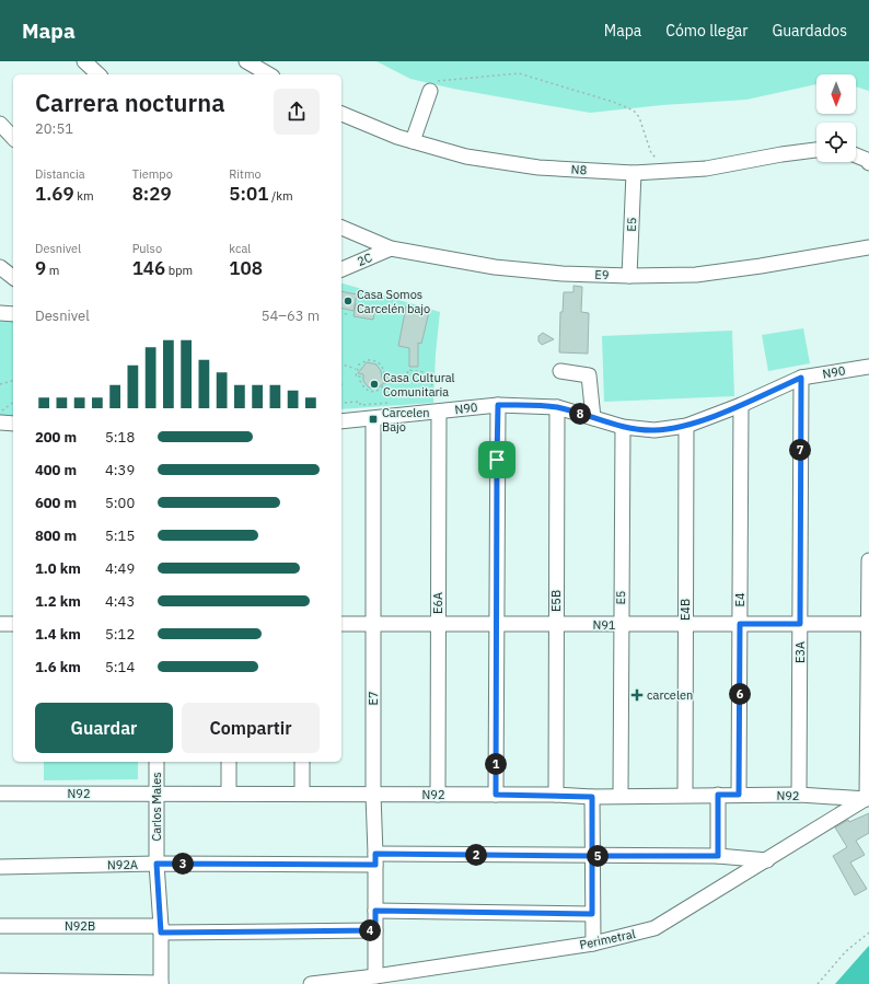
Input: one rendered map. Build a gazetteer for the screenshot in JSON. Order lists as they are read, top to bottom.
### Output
{
  "streets": {
    "street": [
      "N8",
      "E5",
      "2C",
      "E9",
      "N90",
      "E4",
      "E5B",
      "E6A",
      "E4B",
      "N91",
      "E3A",
      "E7",
      "N92",
      "Carlos Males",
      "N92A",
      "N92B",
      "Perimetral"
    ]
  },
  "crossings": [
    ["N8", "E5"],
    ["E5", "E9"],
    ["E5", "N90"],
    ["E5", "N91"],
    ["E5", "N92"],
    ["2C", "E9"],
    ["N90", "E4"],
    ["N90", "E5B"],
    ["N90", "E6A"],
    ["N90", "E4B"],
    ["N90", "E3A"],
    ["N90", "E7"],
    ["E4", "N91"],
    ["E4", "N92"],
    ["E5B", "N91"],
    ["E5B", "N92"],
    ["E6A", "N91"],
    ["E6A", "N92"],
    ["E4B", "N91"],
    ["E4B", "N92"],
    ["N91", "E3A"],
    ["N91", "E7"],
    ["E3A", "N92"],
    ["E7", "N92"],
    ["E7", "N92A"],
    ["E7", "N92B"],
    ["E7", "Perimetral"],
    ["N92", "Carlos Males"],
    ["N92", "Perimetral"],
    ["Carlos Males", "N92A"],
    ["Carlos Males", "N92B"],
    ["N92A", "Perimetral"]
  ],
  "places": {
    "other": ["Casa Somos Carcelén bajo", "Casa Cultural Comunitaria"],
    "transit": ["Carcelen Bajo"],
    "health": ["carcelen"]
  },
  "north": "bottom",
  "page": {
    "header": "Mapa",
    "nav": ["Mapa", "Cómo llegar", "Guardados"],
    "heading": ["Carrera nocturna", "20:51"],
    "stats": [
      ["Distancia", "1.69 km"],
      ["Tiempo", "8:29"],
      ["Ritmo", "5:01 /km"],
      ["Desnivel", "9 m"],
      ["Pulso", "146 bpm"],
      ["kcal", "108"]
    ],
    "chart": ["Desnivel", "54–63 m"],
    "pins": [
      "8",
      "7",
      "6",
      "1",
      "2",
      "5",
      "3",
      "4"
    ],
    "list": [
      {
        "name": "200 m",
        "note": "5:18"
      },
      {
        "name": "400 m",
        "note": "4:39"
      },
      {
        "name": "600 m",
        "note": "5:00"
      },
      {
        "name": "800 m",
        "note": "5:15"
      },
      {
        "name": "1.0 km",
        "note": "4:49"
      },
      {
        "name": "1.2 km",
        "note": "4:43"
      },
      {
        "name": "1.4 km",
        "note": "5:12"
      },
      {
        "name": "1.6 km",
        "note": "5:14"
      }
    ],
    "buttons": ["Guardar", "Compartir"]
  }
}
